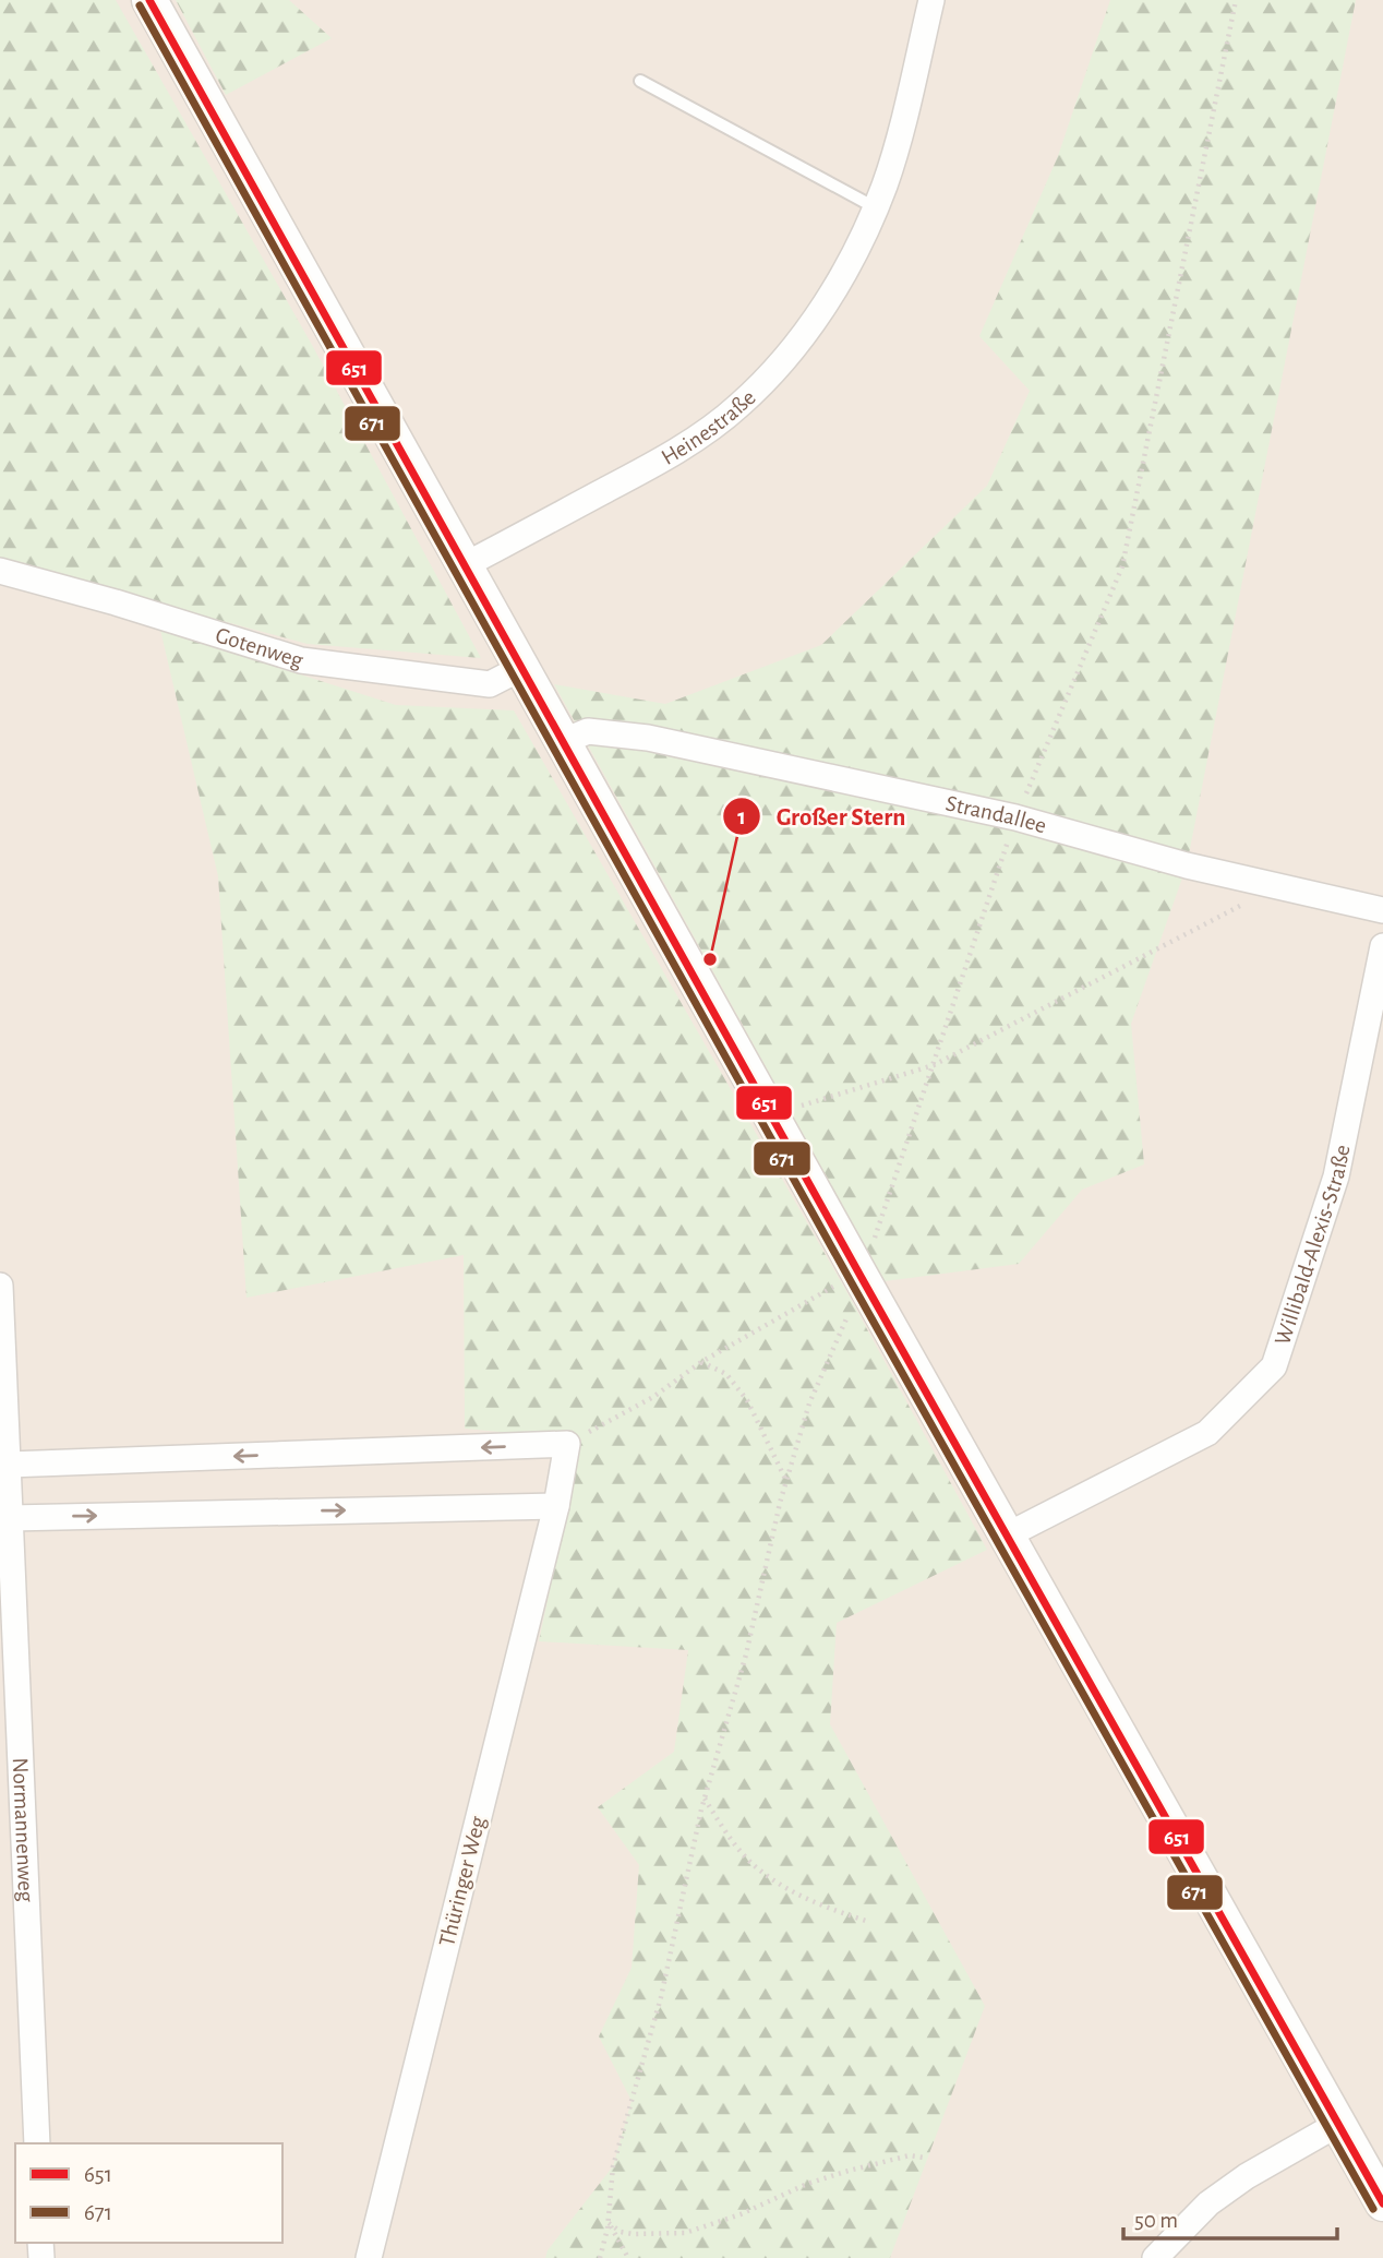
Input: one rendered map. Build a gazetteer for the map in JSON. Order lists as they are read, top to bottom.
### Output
{
  "streets": {
    "street": [
      "Heinestraße",
      "Gotenweg",
      "Strandallee",
      "Willibald-Alexis-Straße",
      "Normannenweg",
      "Thüringer Weg"
    ]
  },
  "places": ["Großer Stern"],
  "lines": ["transit line 651", "transit line 671"],
  "legend": ["651", "671"],
  "scale_bar": "50 m"
}
